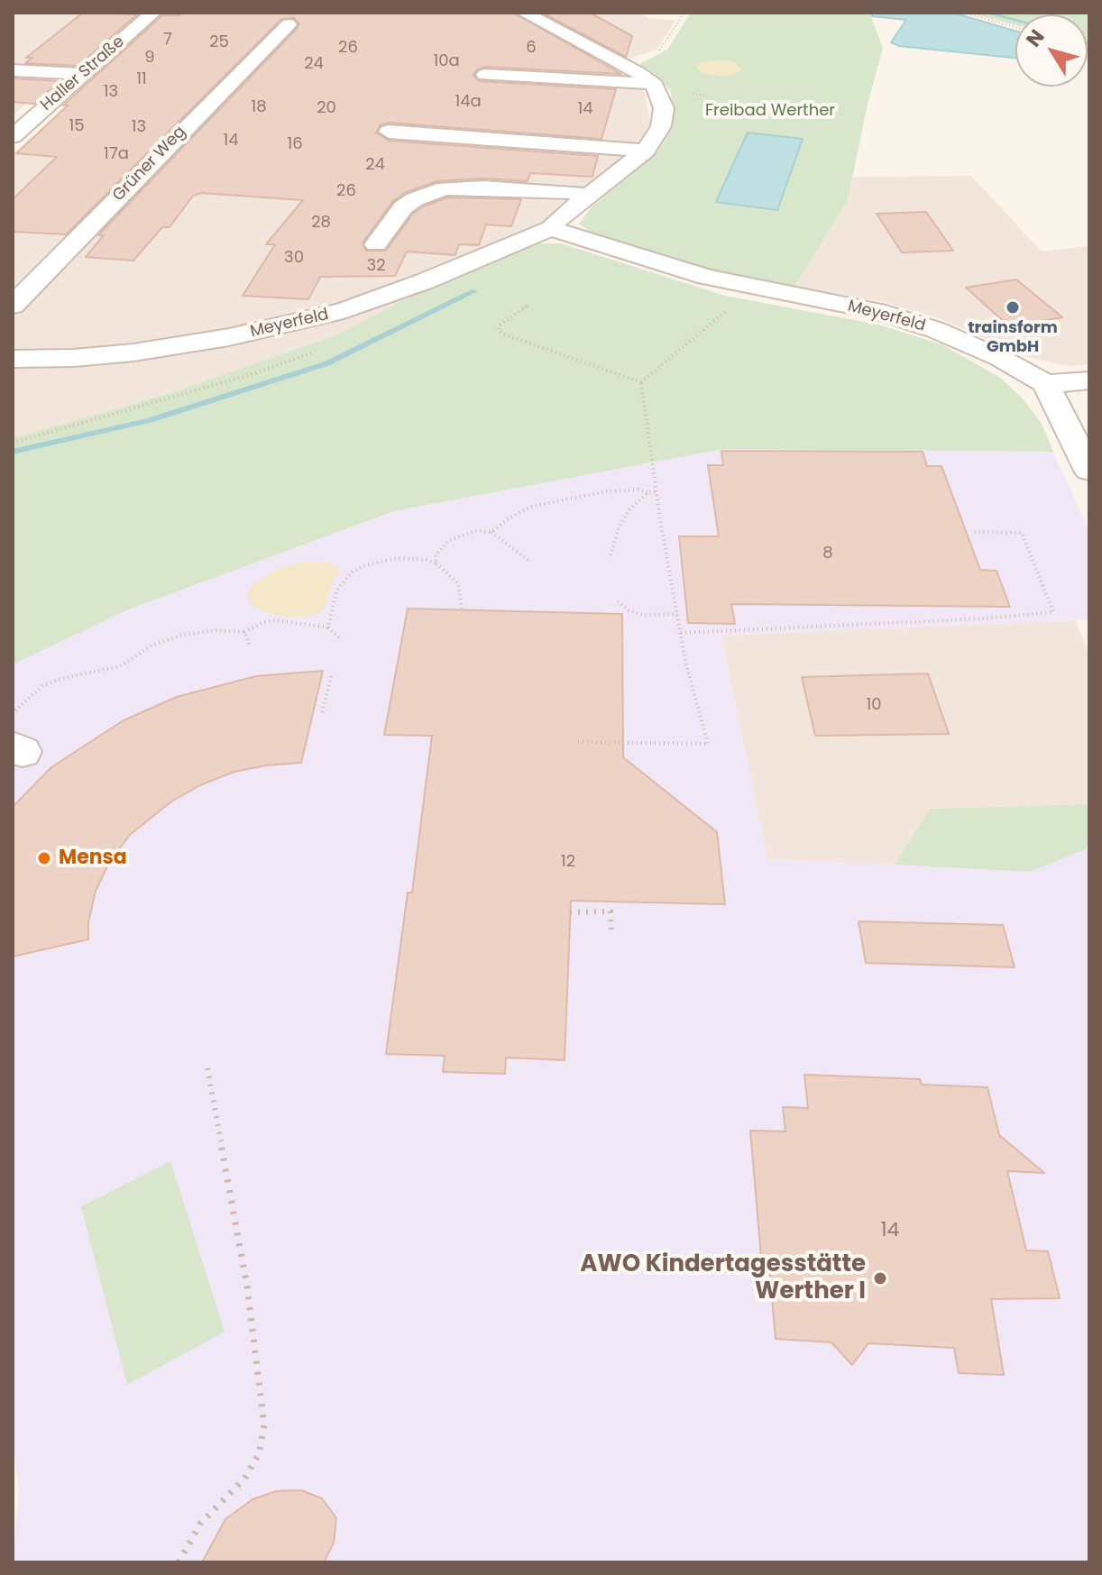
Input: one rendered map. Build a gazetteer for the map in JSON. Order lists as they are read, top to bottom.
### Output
{
  "streets": {
    "street": ["Haller Straße", "Grüner Weg", "Meyerfeld"]
  },
  "parks": ["Freibad Werther"],
  "places": ["trainsform GmbH", "Mensa", "AWO Kindertagesstätte Werther I"],
  "house_numbers": [
    "7",
    "25",
    "26",
    "6",
    "9",
    "10a",
    "24",
    "11",
    "13",
    "14a",
    "18",
    "20",
    "14",
    "15",
    "13",
    "14",
    "16",
    "17a",
    "24",
    "26",
    "28",
    "30",
    "32",
    "8",
    "10",
    "12",
    "14"
  ],
  "north": "top left"
}
